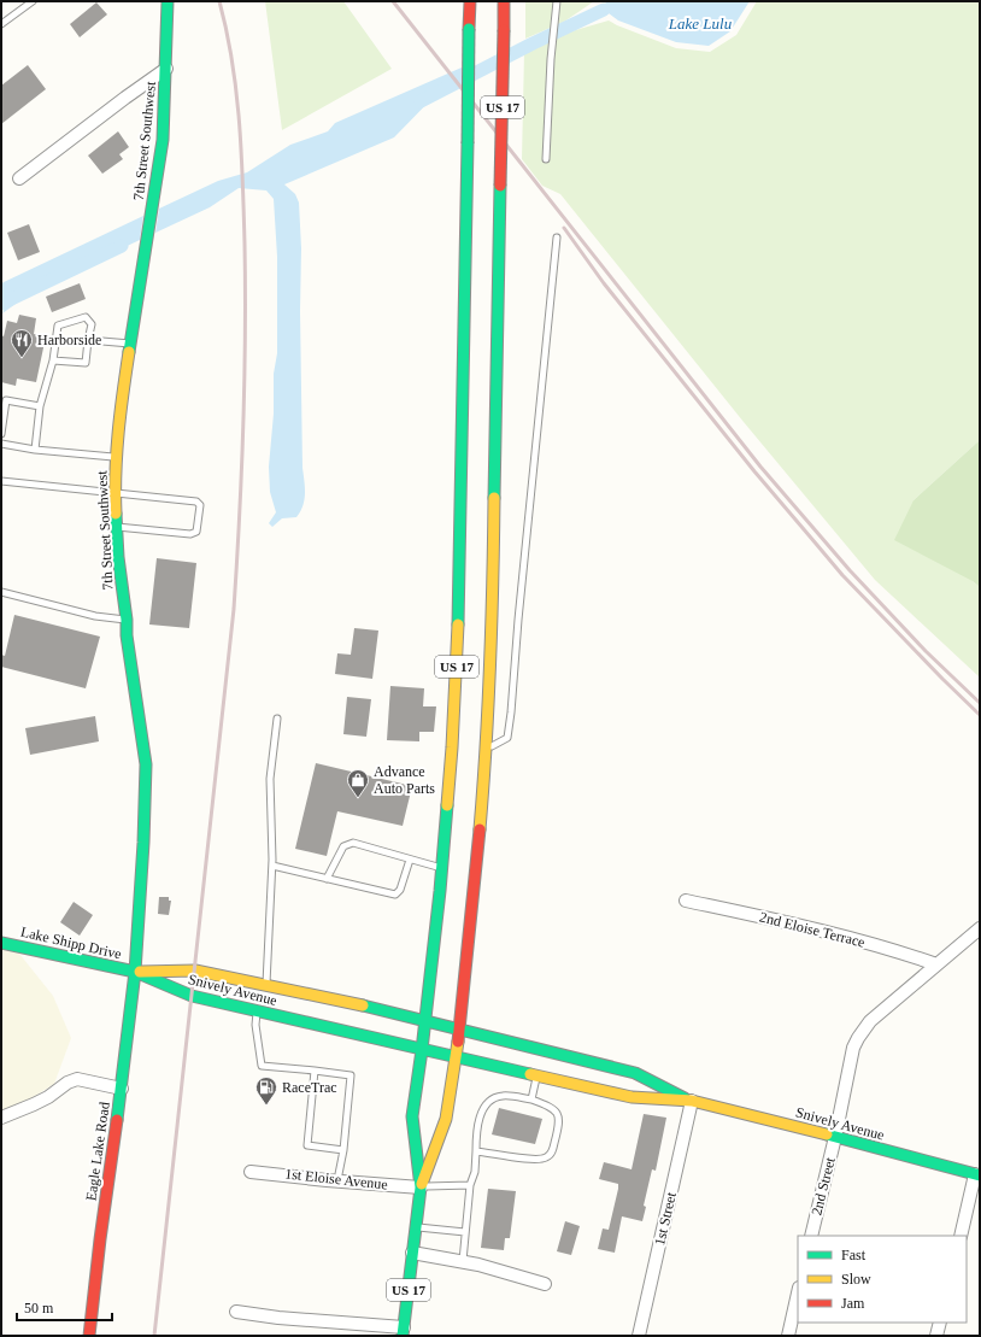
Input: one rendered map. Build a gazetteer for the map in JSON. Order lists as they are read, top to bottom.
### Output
{
  "streets": {
    "main road": [
      "US 17",
      "7th Street Southwest",
      "Lake Shipp Drive",
      "Snively Avenue",
      "Eagle Lake Road"
    ],
    "street": [
      "2nd Eloise Terrace",
      "1st Eloise Avenue",
      "2nd Street",
      "1st Street"
    ]
  },
  "crossings": [
    ["US 17", "Snively Avenue"],
    ["US 17", "1st Eloise Avenue"],
    ["7th Street Southwest", "Lake Shipp Drive"],
    ["7th Street Southwest", "Snively Avenue"],
    ["7th Street Southwest", "Eagle Lake Road"],
    ["2nd Eloise Terrace", "2nd Street"],
    ["Lake Shipp Drive", "Snively Avenue"],
    ["Lake Shipp Drive", "Eagle Lake Road"],
    ["Snively Avenue", "Eagle Lake Road"],
    ["Snively Avenue", "2nd Street"],
    ["Snively Avenue", "1st Street"]
  ],
  "water": ["Lake Lulu"],
  "places": {
    "restaurant": ["Harborside"],
    "shop": ["Advance Auto Parts"],
    "fuel station": ["RaceTrac"]
  },
  "legend": ["Fast", "Slow", "Jam"],
  "scale_bar": "50 m"
}
